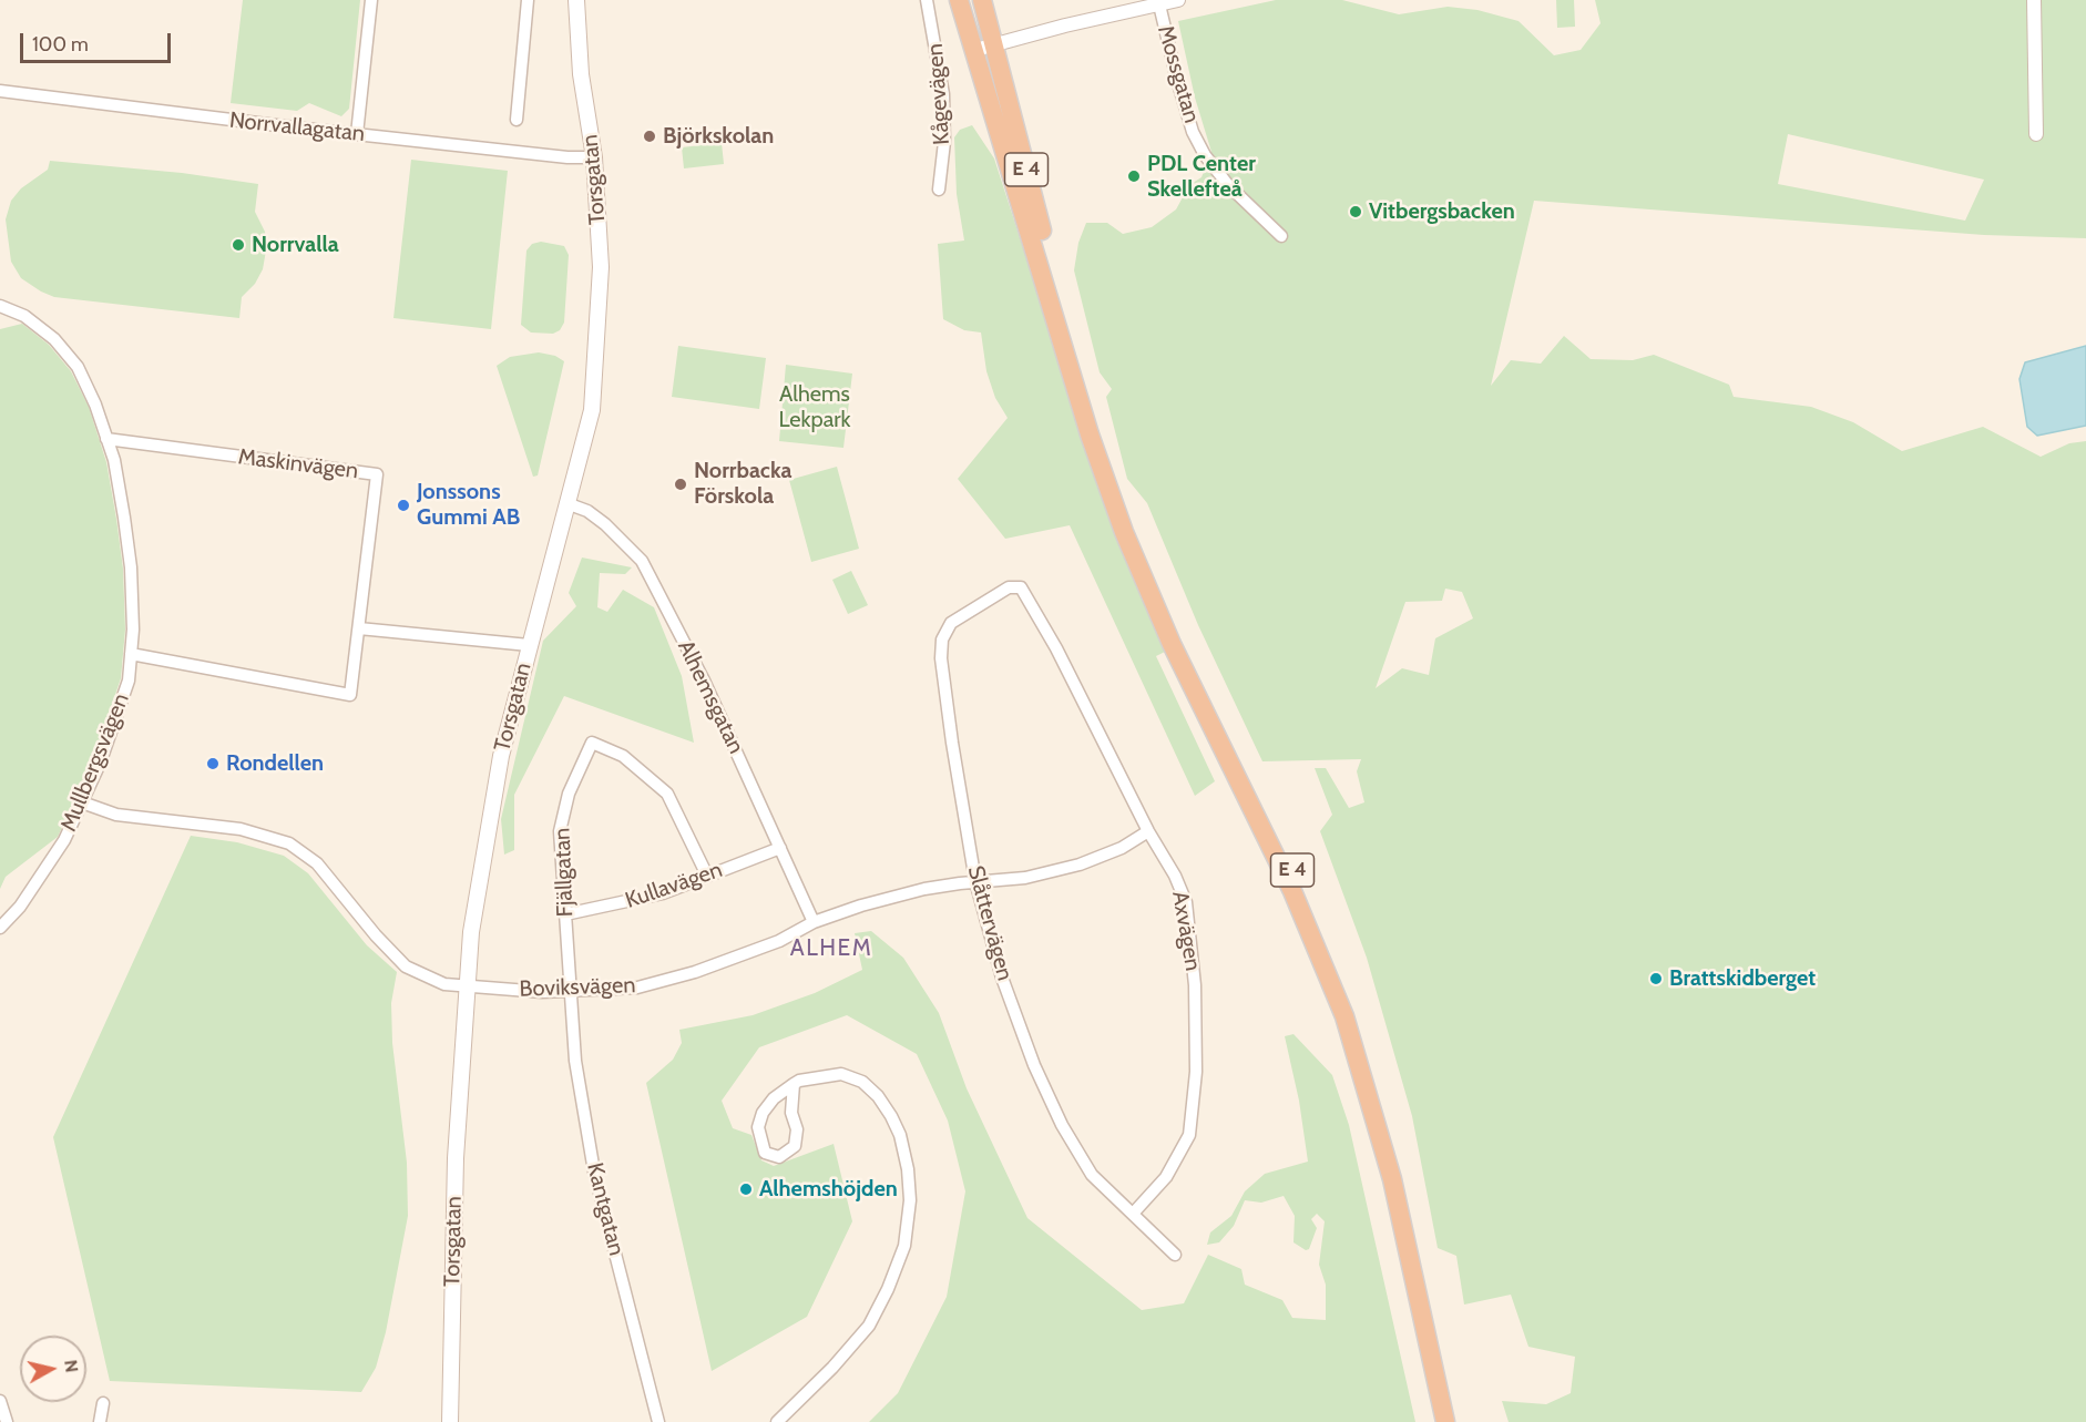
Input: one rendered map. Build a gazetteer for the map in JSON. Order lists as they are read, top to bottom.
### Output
{
  "streets": {
    "highway": ["E 4"],
    "main road": ["Torsgatan"],
    "street": [
      "Mossgatan",
      "Kågevägen",
      "Norrvallagatan",
      "Maskinvägen",
      "Alhemsgatan",
      "Mullbergsvägen",
      "Fjällgatan",
      "Kullavägen",
      "Slåttervägen",
      "Axvägen",
      "Boviksvägen",
      "Kantgatan"
    ]
  },
  "crossings": [
    ["Norrvallagatan", "Torsgatan"],
    ["Torsgatan", "Alhemsgatan"],
    ["Torsgatan", "Boviksvägen"],
    ["Maskinvägen", "Mullbergsvägen"],
    ["Alhemsgatan", "Kullavägen"],
    ["Alhemsgatan", "Boviksvägen"],
    ["Mullbergsvägen", "Boviksvägen"],
    ["Fjällgatan", "Kullavägen"],
    ["Fjällgatan", "Boviksvägen"],
    ["Fjällgatan", "Kantgatan"],
    ["Slåttervägen", "Axvägen"],
    ["Slåttervägen", "Boviksvägen"],
    ["Axvägen", "Boviksvägen"],
    ["Boviksvägen", "Kantgatan"]
  ],
  "districts": ["ALHEM"],
  "parks": ["Alhems Lekpark"],
  "places": [
    "Björkskolan",
    "PDL Center Skellefteå",
    "Vitbergsbacken",
    "Norrvalla",
    "Norrbacka Förskola",
    "Jonssons Gummi AB",
    "Rondellen",
    "Brattskidberget",
    "Alhemshöjden"
  ],
  "scale_bar": "100 m",
  "north": "right"
}
